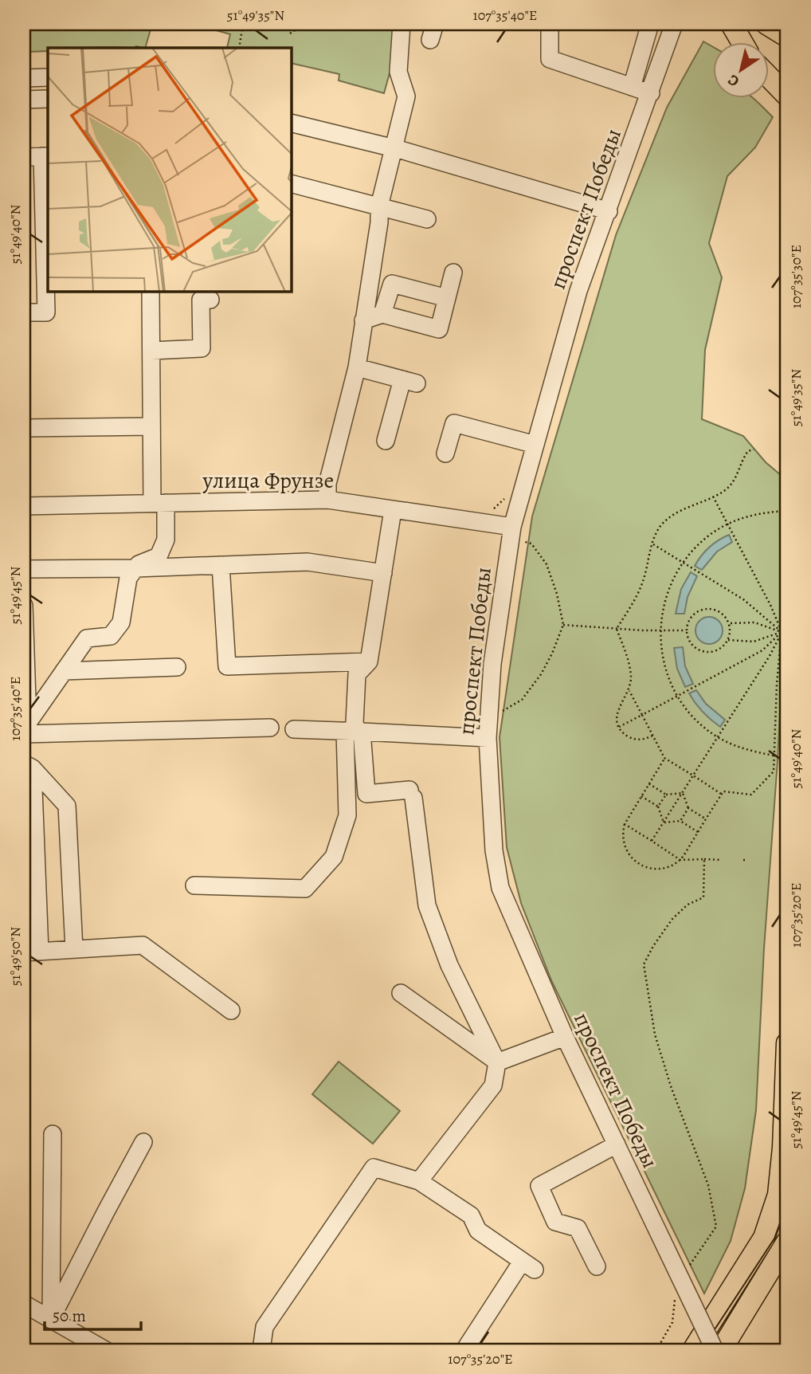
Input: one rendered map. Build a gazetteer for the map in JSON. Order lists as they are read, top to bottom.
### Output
{
  "streets": {
    "street": ["проспект Победы", "улица Фрунзе"]
  },
  "crossings": [
    ["проспект Победы", "улица Фрунзе"]
  ],
  "scale_bar": "50 m",
  "north": "bottom left",
  "coordinates": [
    "51°49'35\"N",
    "107°35'40\"E",
    "51°49'40\"N",
    "107°35'30\"E",
    "51°49'45\"N",
    "107°35'20\"E",
    "51°49'50\"N"
  ]
}
